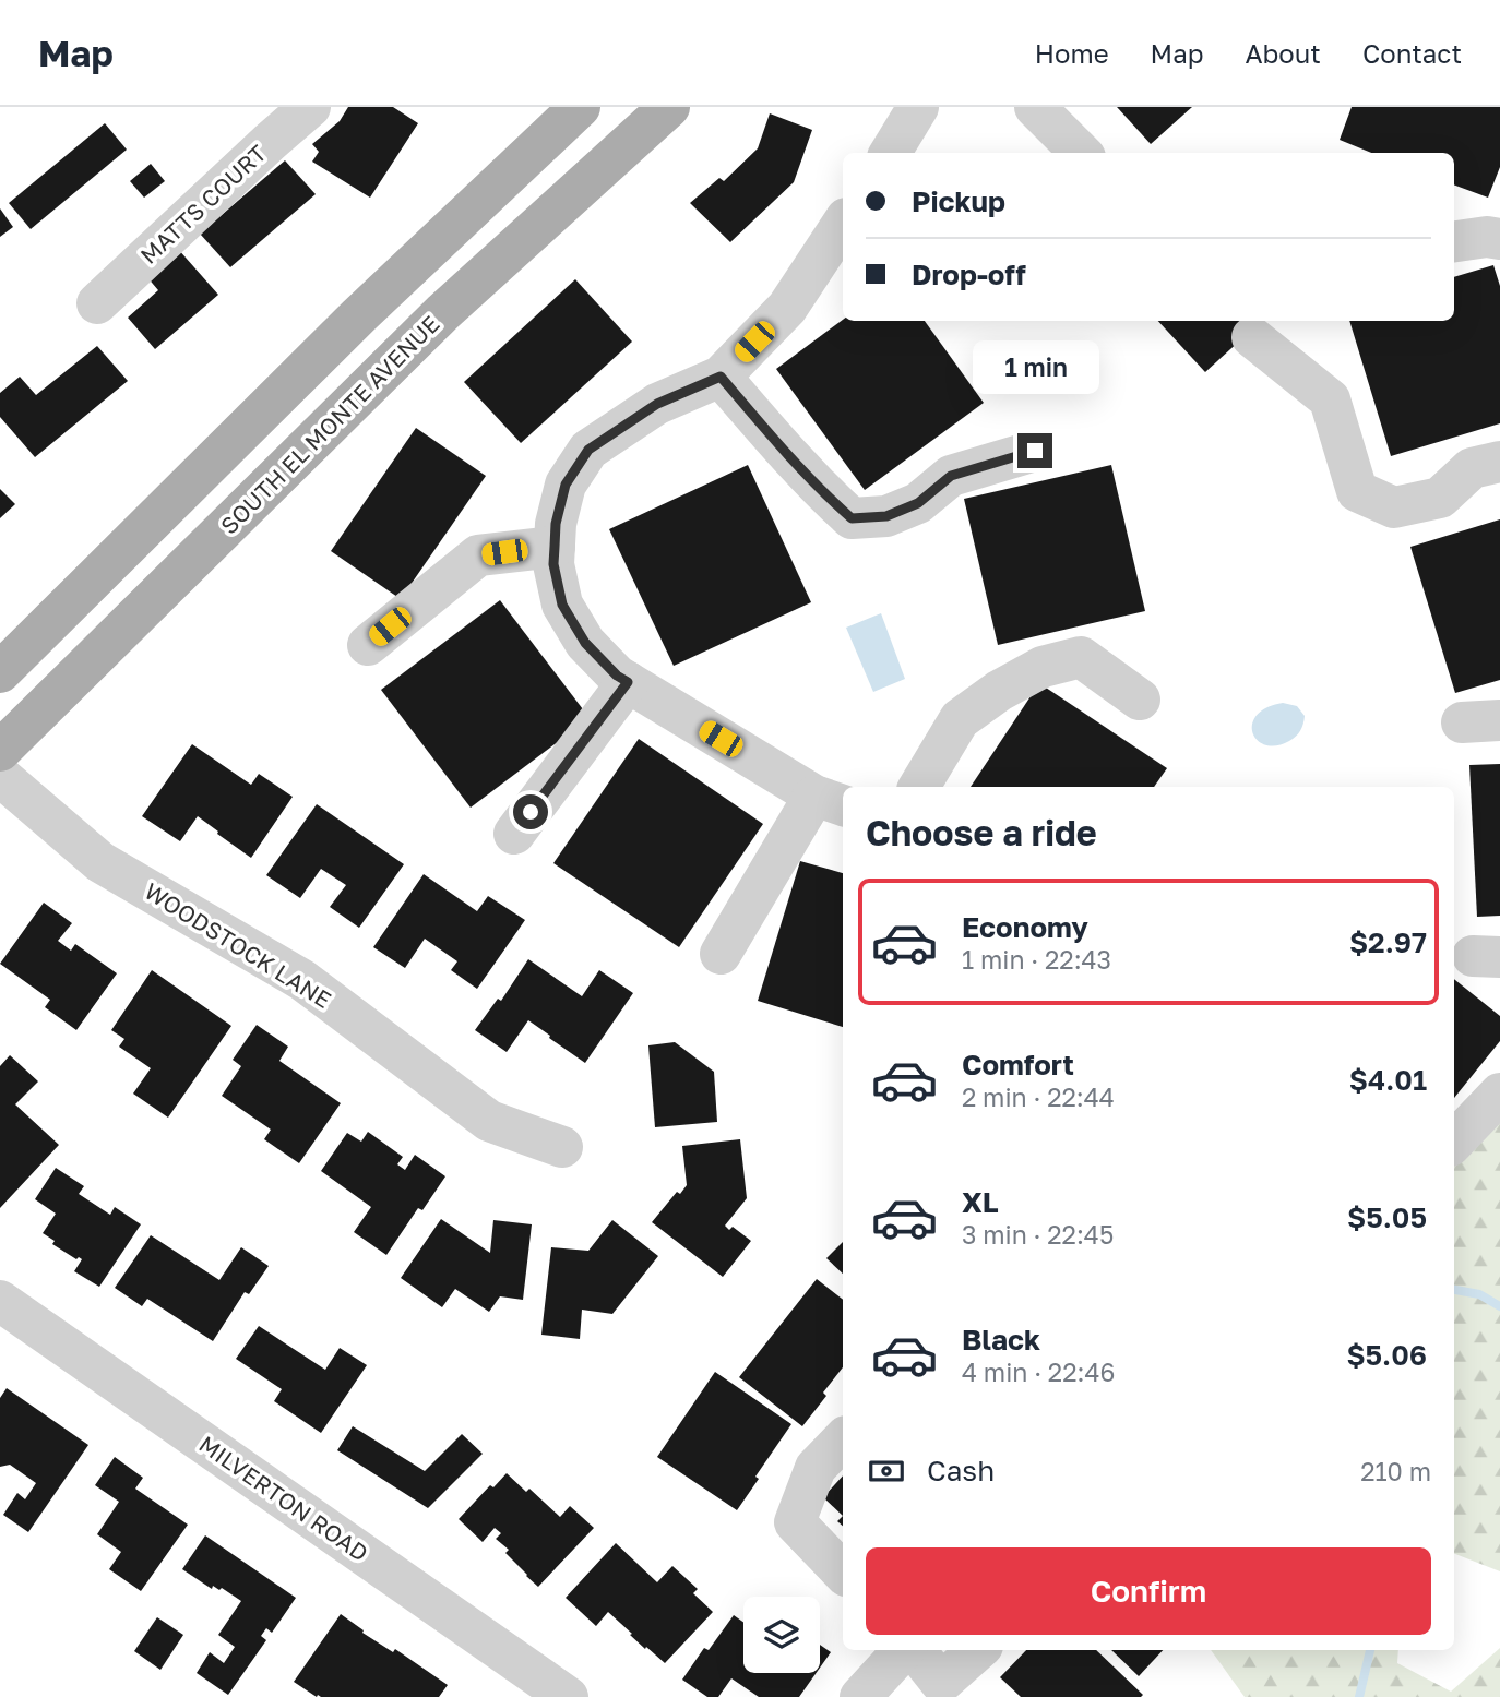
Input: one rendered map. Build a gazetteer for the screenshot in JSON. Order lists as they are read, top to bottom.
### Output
{
  "streets": {
    "main road": ["SOUTH EL MONTE AVENUE"],
    "street": ["MATTS COURT", "WOODSTOCK LANE", "MILVERTON ROAD"]
  },
  "page": {
    "header": "Map",
    "nav": [
      "Home",
      "Map",
      "About",
      "Contact"
    ],
    "banner": ["Pickup", "Drop-off"],
    "bubble": "1 min",
    "heading": "Choose a ride",
    "list": [
      {
        "name": "Economy",
        "note": "1 min · 22:43",
        "value": "$2.97"
      },
      {
        "name": "Comfort",
        "note": "2 min · 22:44",
        "value": "$4.01"
      },
      {
        "name": "XL",
        "note": "3 min · 22:45",
        "value": "$5.05"
      },
      {
        "name": "Black",
        "note": "4 min · 22:46",
        "value": "$5.06"
      }
    ],
    "pay": ["Cash", "210 m"],
    "buttons": "Confirm"
  }
}
